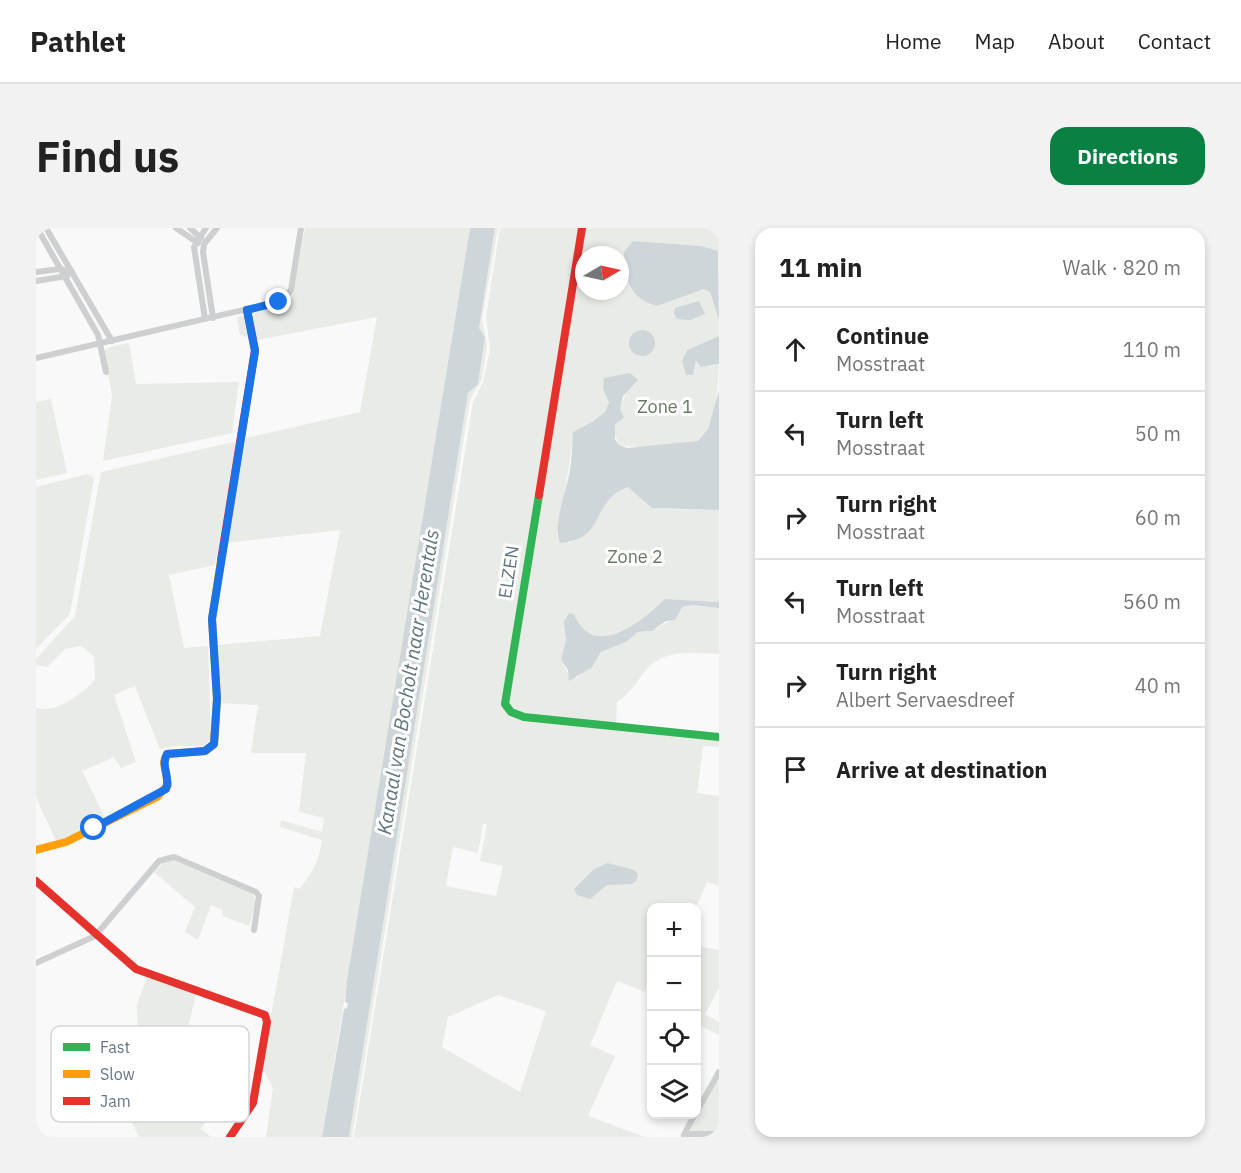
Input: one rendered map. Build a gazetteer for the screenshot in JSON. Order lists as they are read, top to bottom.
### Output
{
  "streets": {
    "street": ["ELZEN"]
  },
  "water": ["Kanaal van Bocholt naar Herentals"],
  "parks": ["Zone 1", "Zone 2"],
  "legend": ["Fast", "Slow", "Jam"],
  "north": "right",
  "page": {
    "header": "Pathlet",
    "nav": [
      "Home",
      "Map",
      "About",
      "Contact"
    ],
    "buttons": "Directions",
    "title": "Find us",
    "heading": ["11 min", "Walk · 820 m"],
    "list": [
      ["Continue", "Mosstraat", "110 m"],
      ["Turn left", "Mosstraat", "50 m"],
      ["Turn right", "Mosstraat", "60 m"],
      ["Turn left", "Mosstraat", "560 m"],
      ["Turn right", "Albert Servaesdreef", "40 m"],
      "Arrive at destination"
    ],
    "map_buttons": ["+", "−"]
  }
}
